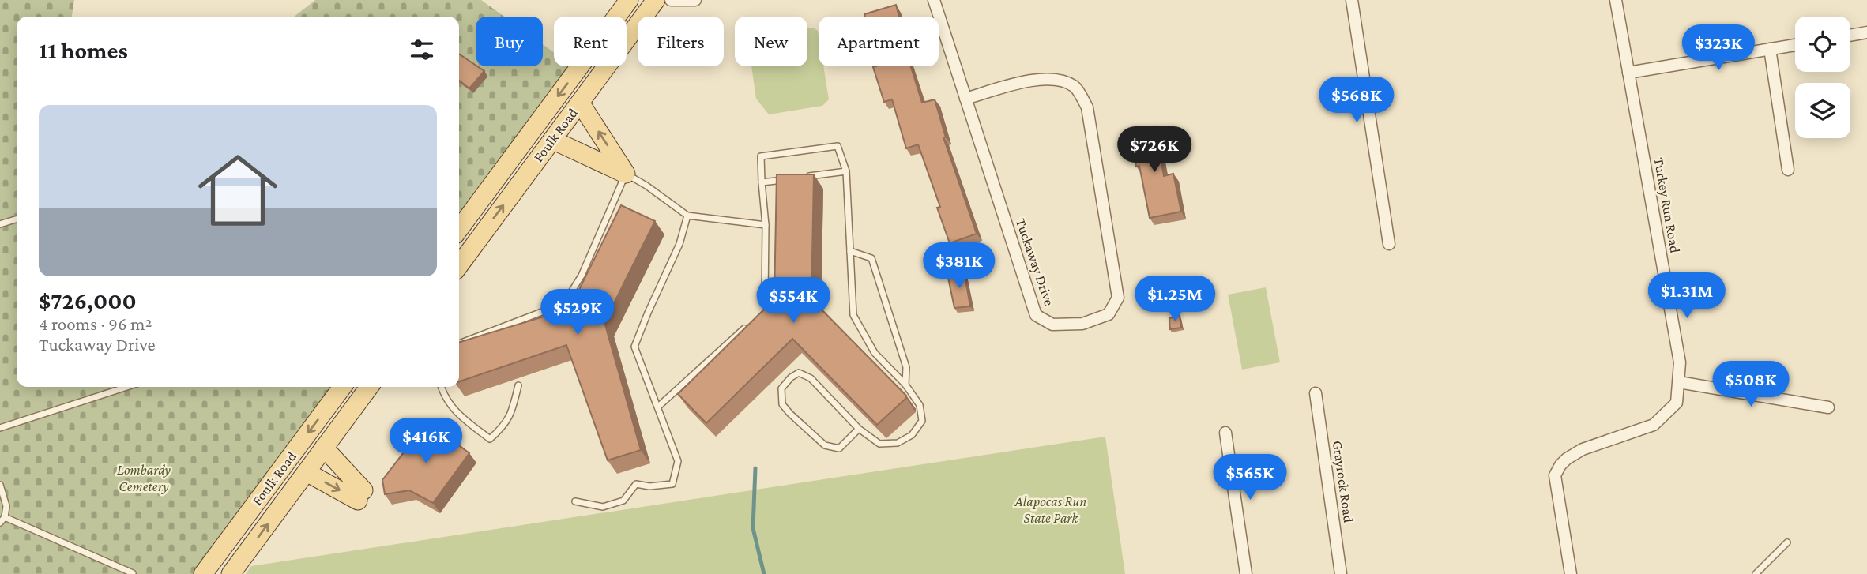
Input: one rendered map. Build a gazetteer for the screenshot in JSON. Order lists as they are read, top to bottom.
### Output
{
  "streets": {
    "main road": ["Foulk Road"],
    "street": ["Turkey Run Road", "Tuckaway Drive", "Grayrock Road"]
  },
  "parks": ["Lombardy Cemetery", "Alapocas Run State Park"],
  "page": {
    "chip": [
      "Buy",
      "Rent",
      "Filters",
      "New",
      "Apartment"
    ],
    "heading": "11 homes",
    "price": [
      "$323K",
      "$568K",
      "$726K",
      "$381K",
      "$1.31M",
      "$1.25M",
      "$554K",
      "$529K",
      "$508K",
      "$416K",
      "$565K"
    ],
    "list": [
      {
        "name": "$726,000",
        "note": "4 rooms · 96 m² · Tuckaway Drive"
      }
    ]
  }
}
